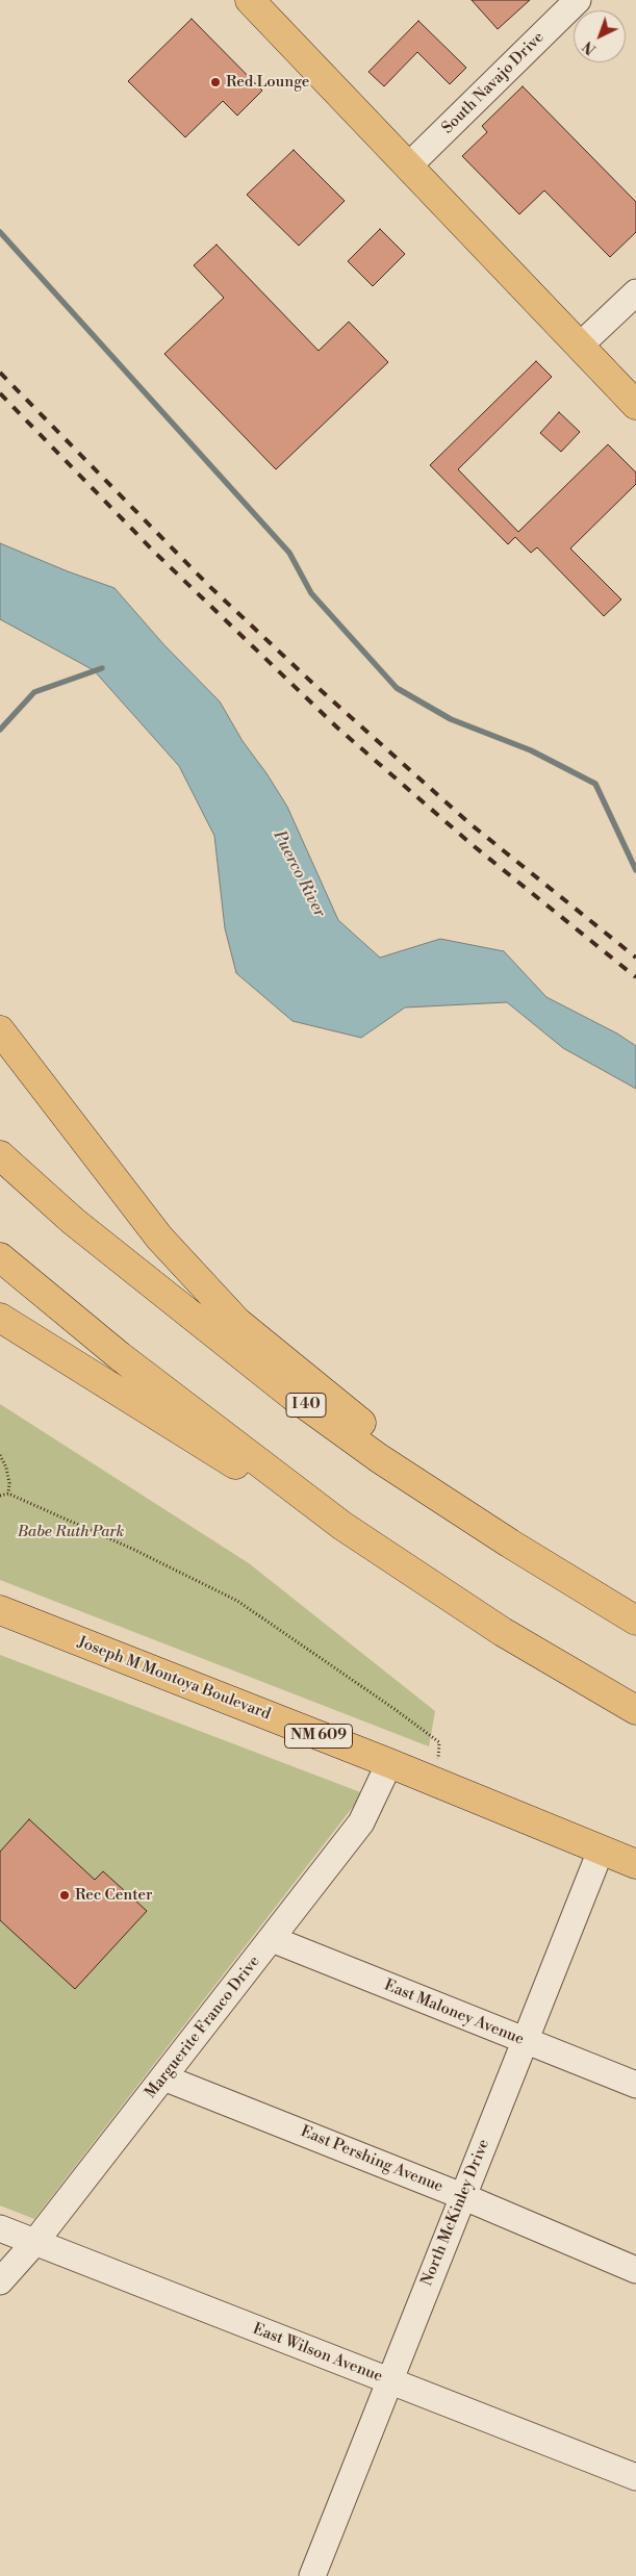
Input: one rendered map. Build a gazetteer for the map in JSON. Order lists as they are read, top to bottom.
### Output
{
  "streets": {
    "main road": ["I 40", "Joseph M Montoya Boulevard", "NM 609"],
    "street": [
      "South Navajo Drive",
      "East Maloney Avenue",
      "Marguerite Franco Drive",
      "East Pershing Avenue",
      "North McKinley Drive",
      "East Wilson Avenue"
    ]
  },
  "crossings": [
    ["Joseph M Montoya Boulevard", "Marguerite Franco Drive"],
    ["Joseph M Montoya Boulevard", "North McKinley Drive"],
    ["East Maloney Avenue", "Marguerite Franco Drive"],
    ["East Maloney Avenue", "North McKinley Drive"],
    ["Marguerite Franco Drive", "East Pershing Avenue"],
    ["Marguerite Franco Drive", "East Wilson Avenue"],
    ["East Pershing Avenue", "North McKinley Drive"],
    ["North McKinley Drive", "East Wilson Avenue"]
  ],
  "water": ["Puerco River"],
  "parks": ["Babe Ruth Park"],
  "places": ["Red Lounge", "Rec Center"],
  "north": "bottom left"
}
